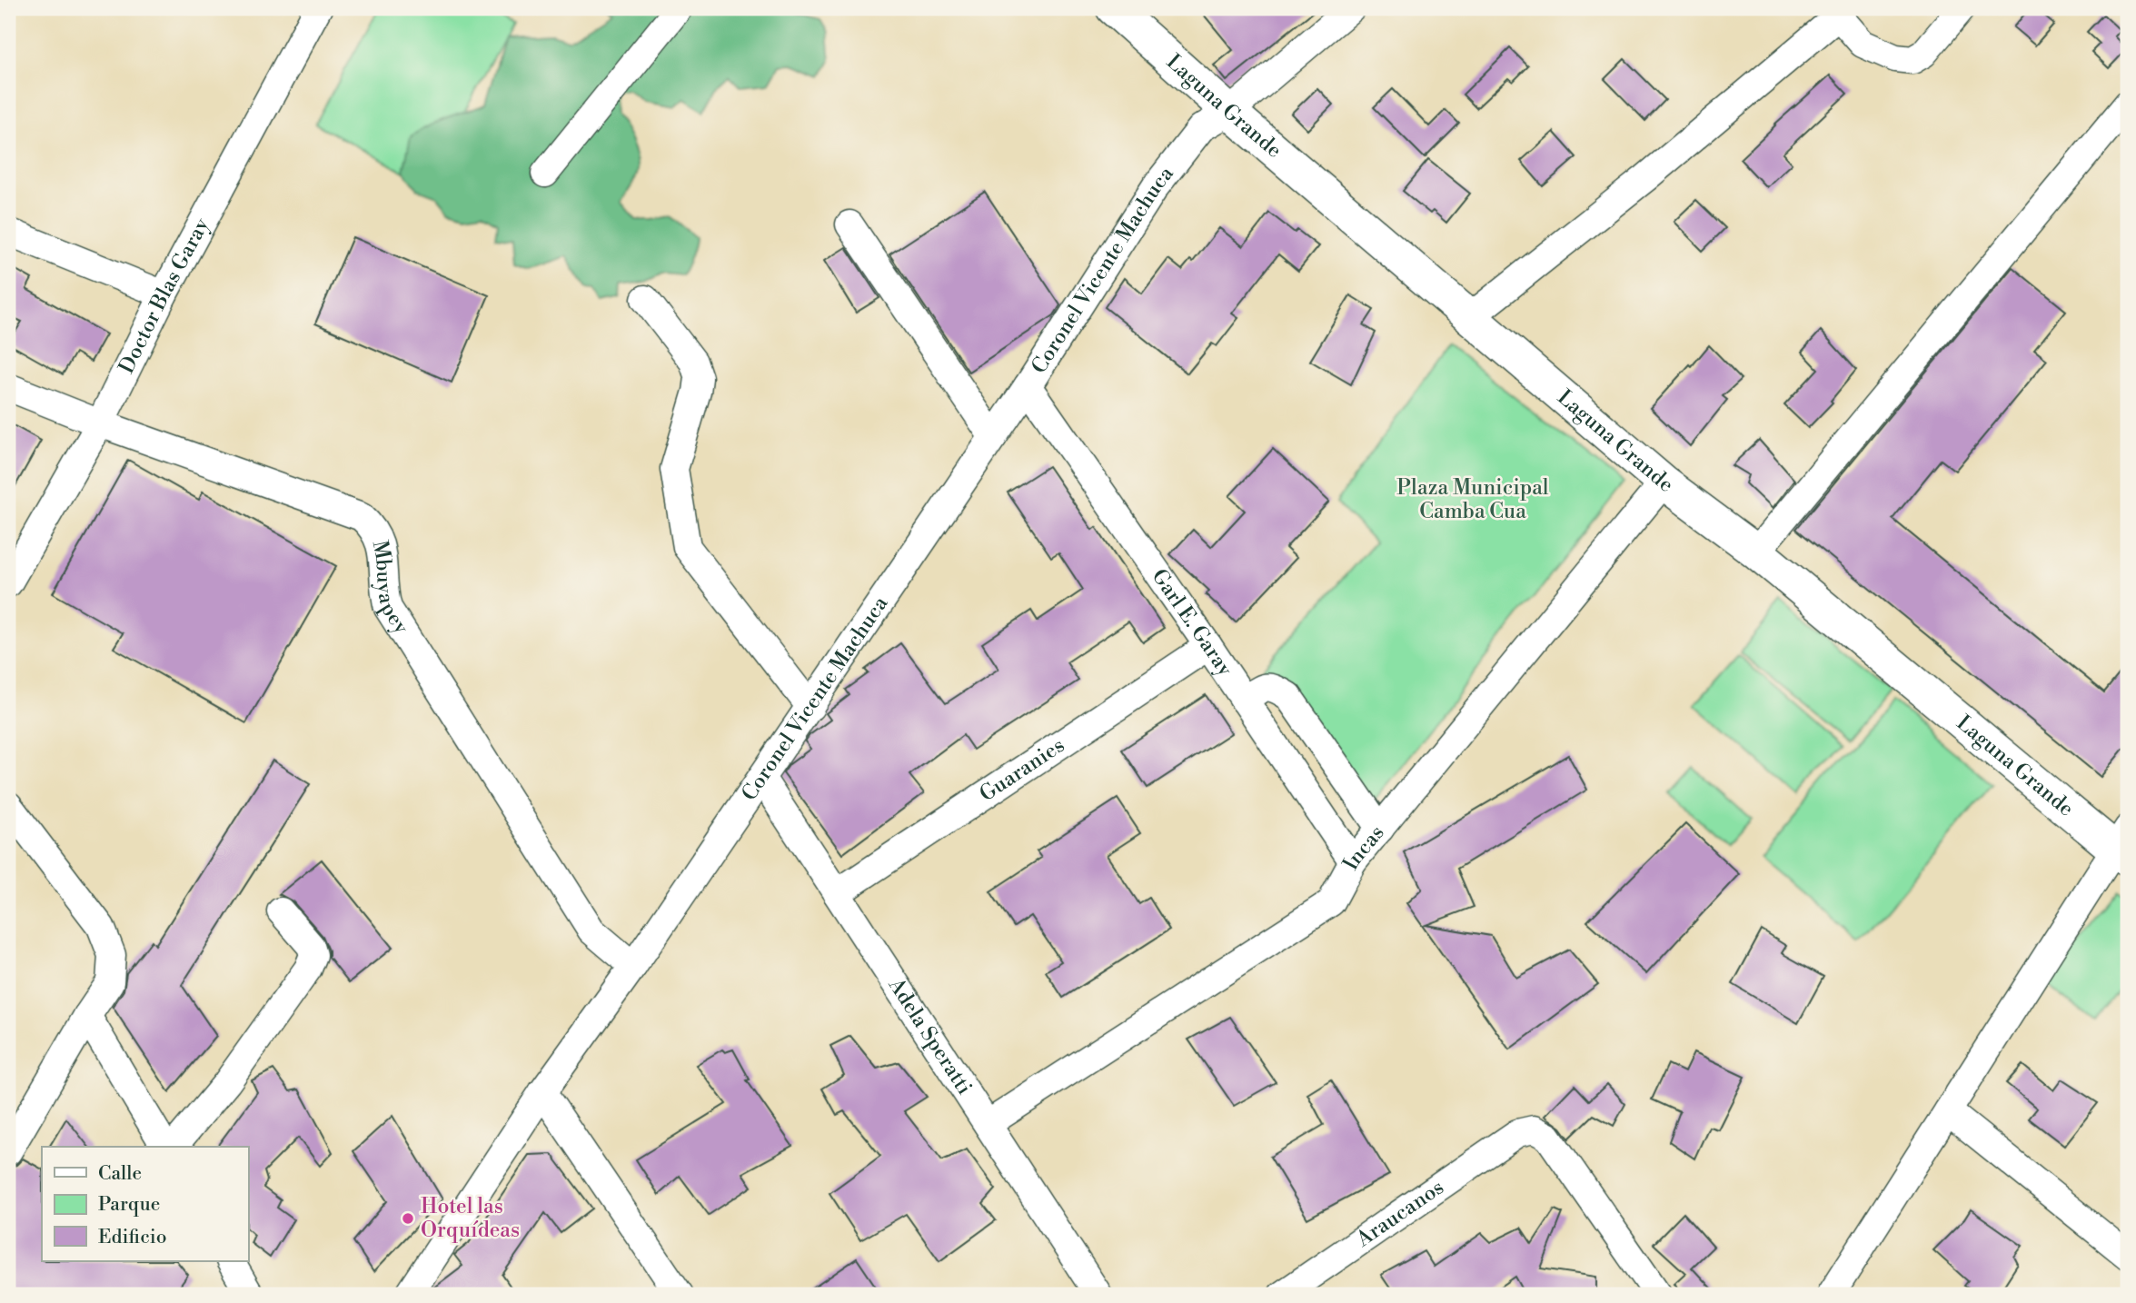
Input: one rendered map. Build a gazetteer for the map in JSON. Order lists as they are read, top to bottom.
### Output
{
  "streets": {
    "main road": ["Laguna Grande"],
    "street": [
      "Coronel Vicente Machuca",
      "Doctor Blas Garay",
      "Mbuyapey",
      "Garl E. Garay",
      "Guaranies",
      "Incas",
      "Adela Speratti",
      "Araucanos"
    ]
  },
  "crossings": [
    ["Laguna Grande", "Coronel Vicente Machuca"],
    ["Laguna Grande", "Incas"],
    ["Coronel Vicente Machuca", "Mbuyapey"],
    ["Coronel Vicente Machuca", "Garl E. Garay"],
    ["Coronel Vicente Machuca", "Adela Speratti"],
    ["Doctor Blas Garay", "Mbuyapey"],
    ["Garl E. Garay", "Guaranies"],
    ["Garl E. Garay", "Incas"],
    ["Guaranies", "Adela Speratti"],
    ["Incas", "Adela Speratti"]
  ],
  "parks": ["Plaza Municipal Camba Cua"],
  "places": ["Hotel las Orquídeas"],
  "legend": ["Calle", "Parque", "Edificio"]
}
